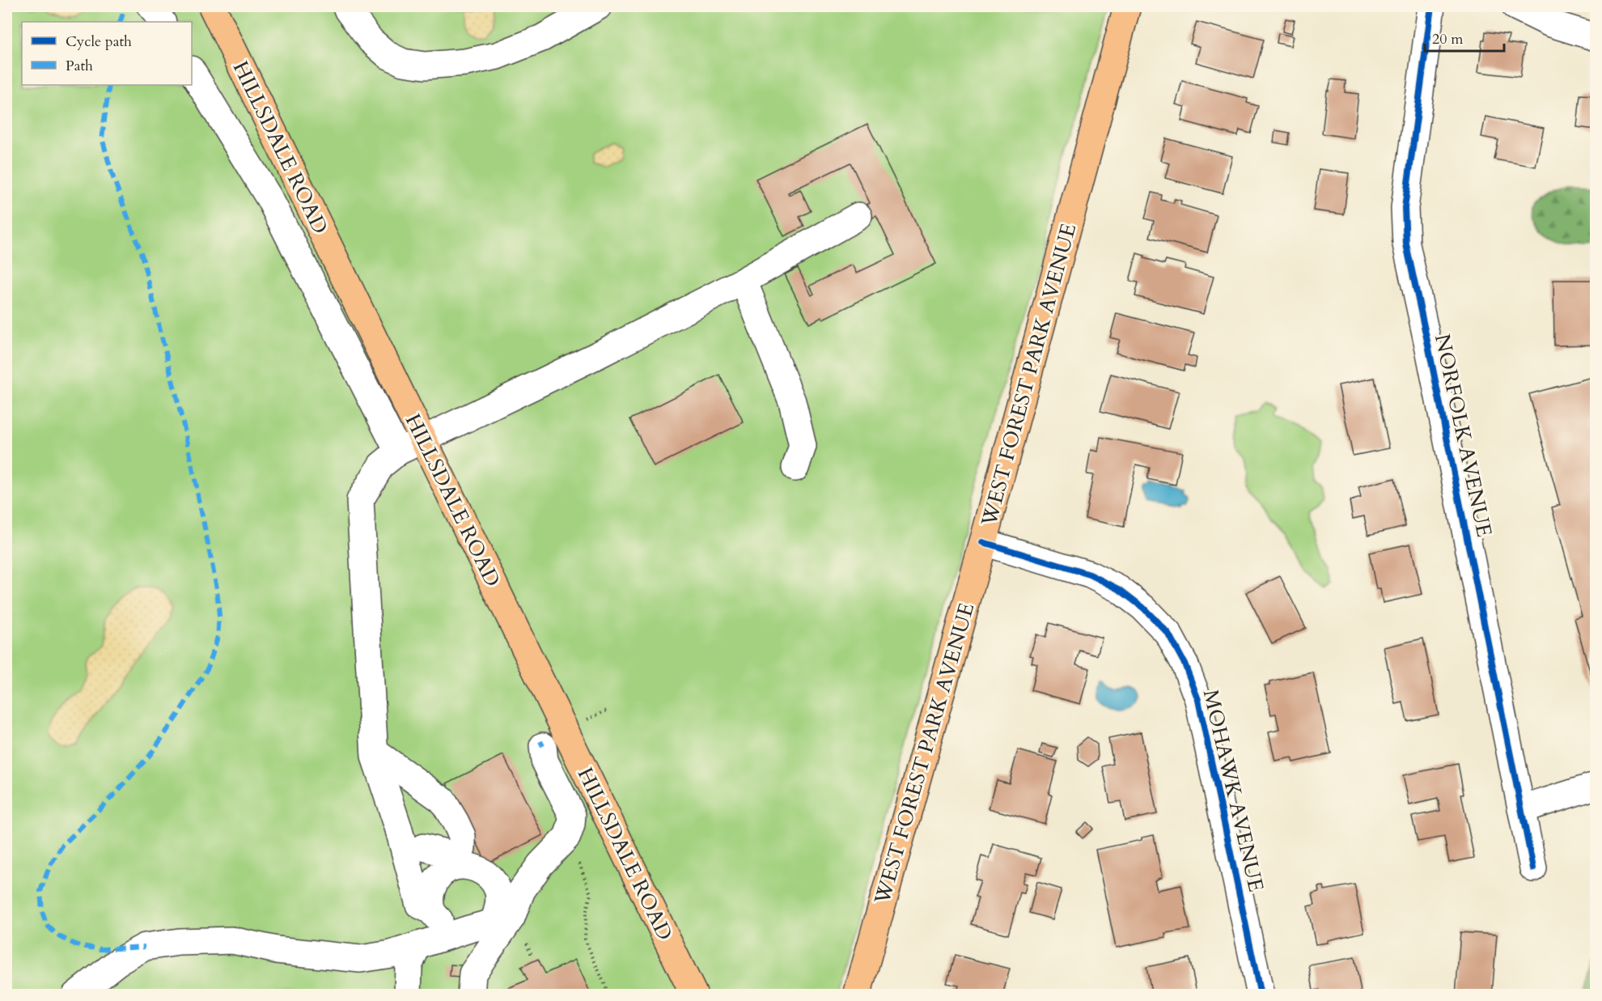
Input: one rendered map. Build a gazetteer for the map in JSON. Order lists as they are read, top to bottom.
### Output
{
  "streets": {
    "main road": ["HILLSDALE ROAD", "WEST FOREST PARK AVENUE"],
    "street": ["NORFOLK AVENUE", "MOHAWK AVENUE"]
  },
  "crossings": [
    ["WEST FOREST PARK AVENUE", "MOHAWK AVENUE"]
  ],
  "legend": ["Cycle path", "Path"],
  "scale_bar": "20 m"
}
